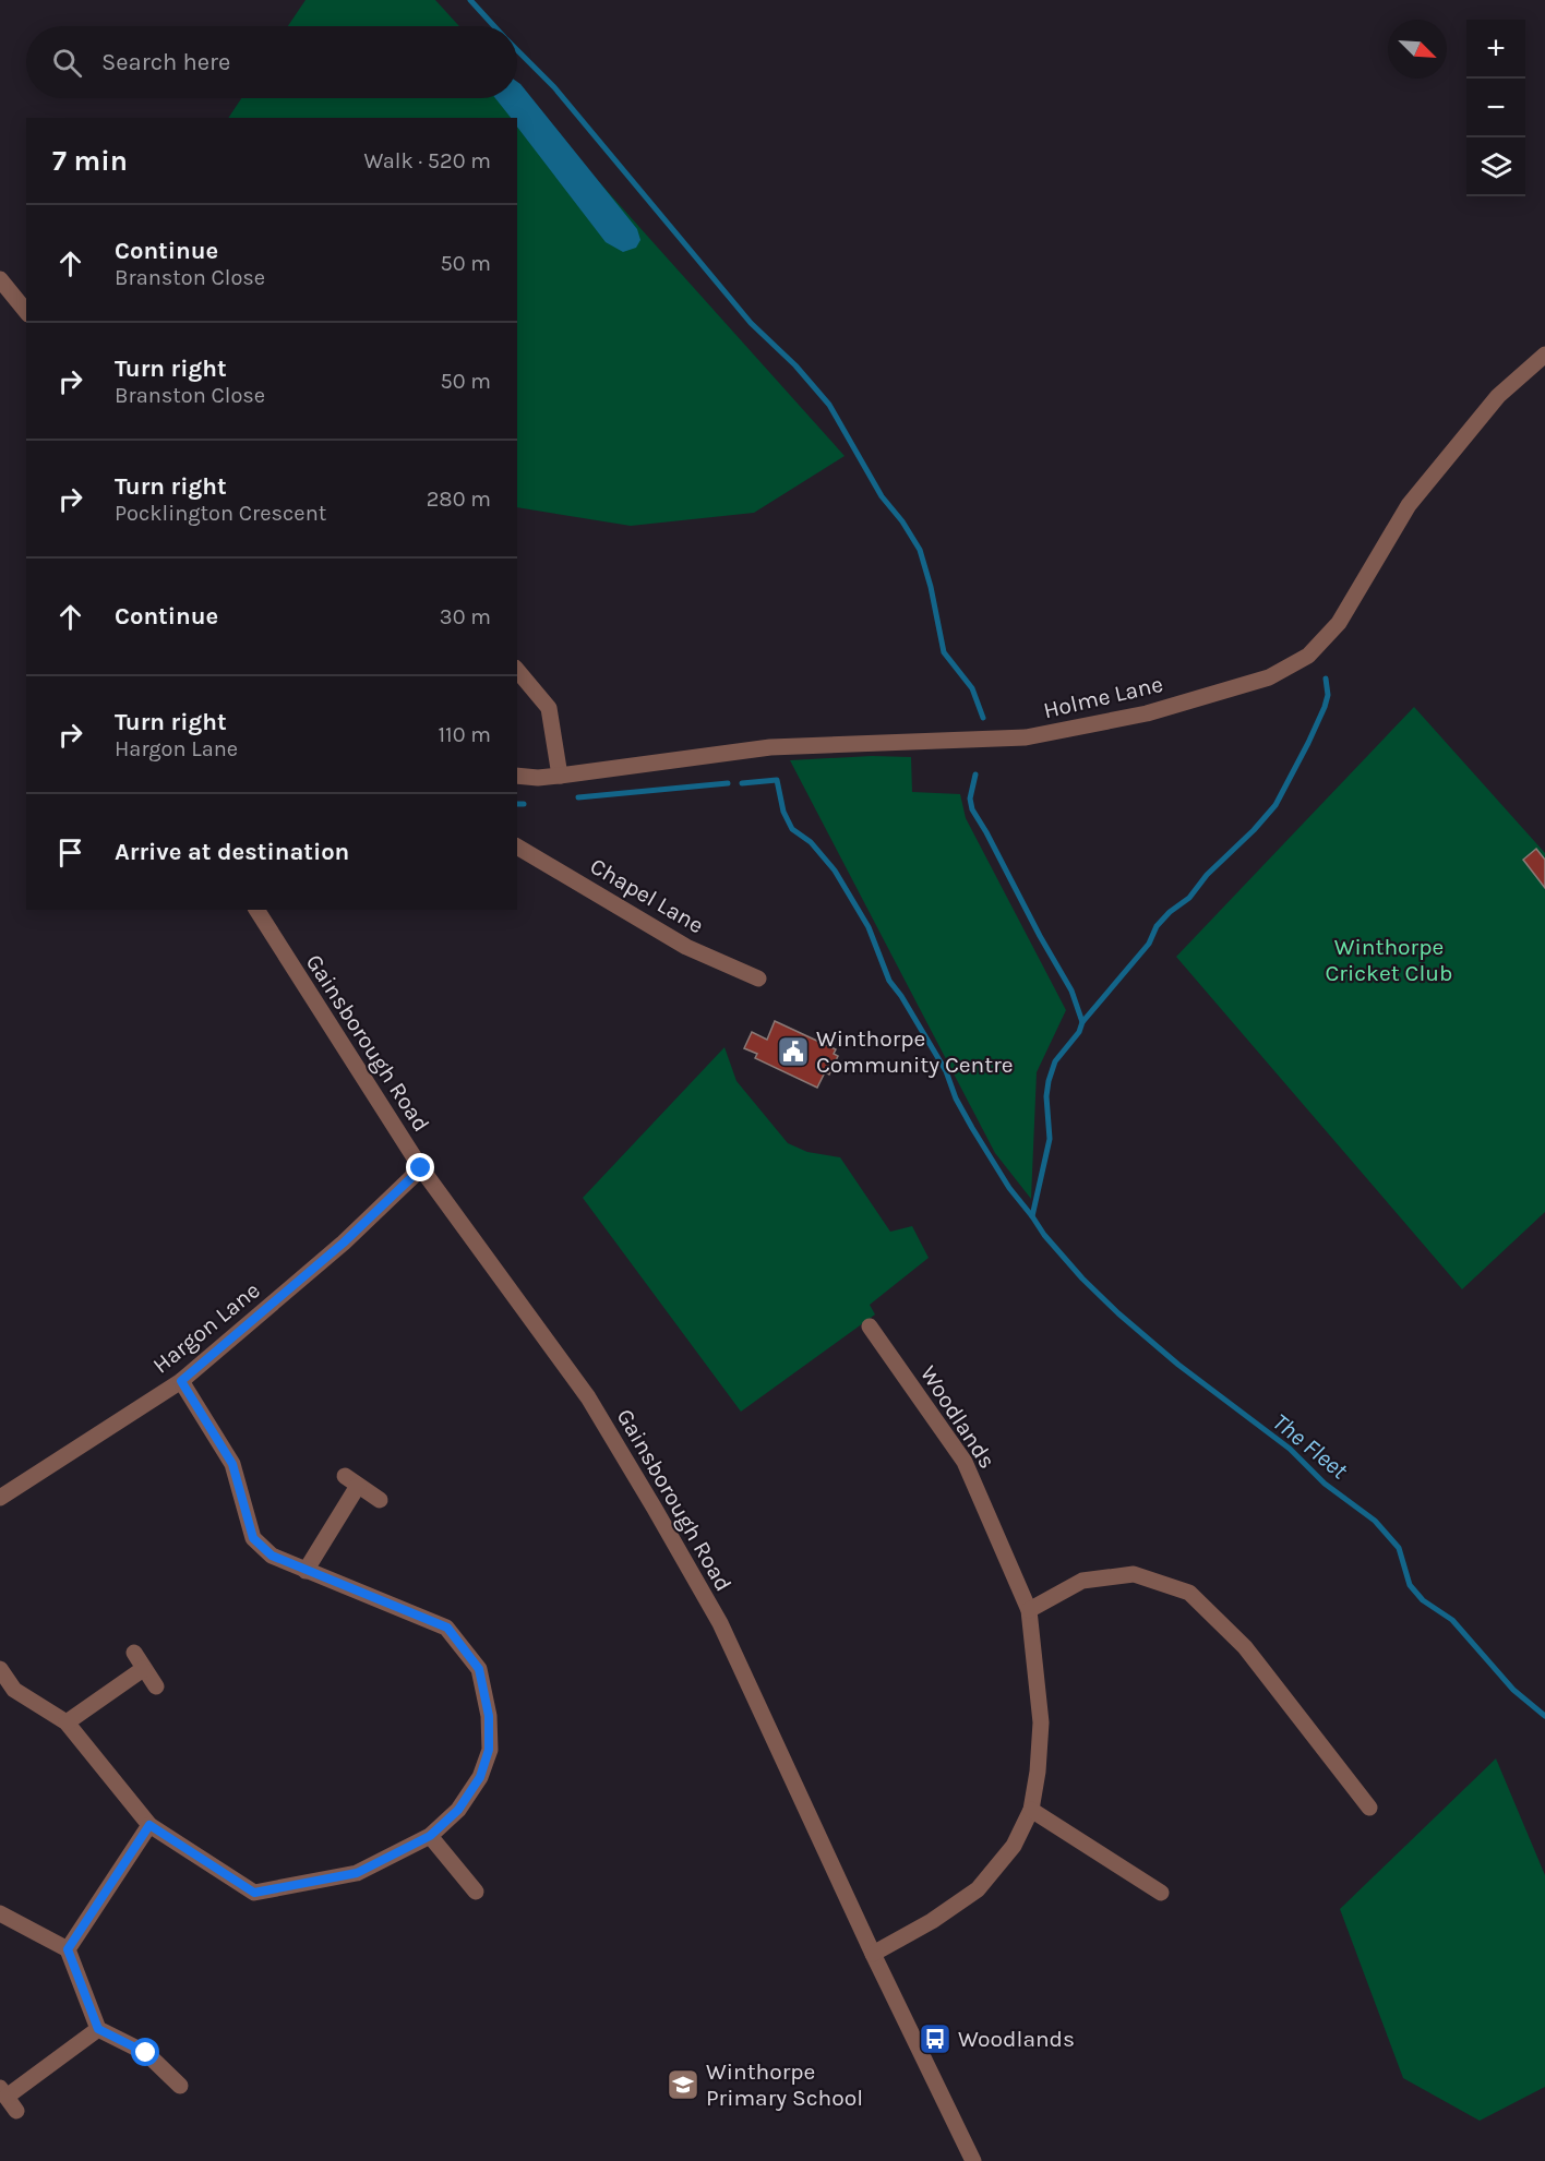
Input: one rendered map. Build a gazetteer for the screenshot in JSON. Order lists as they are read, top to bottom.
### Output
{
  "streets": {
    "street": [
      "Holme Lane",
      "Chapel Lane",
      "Gainsborough Road",
      "Hargon Lane",
      "Woodlands"
    ]
  },
  "crossings": [
    ["Gainsborough Road", "Hargon Lane"],
    ["Gainsborough Road", "Woodlands"]
  ],
  "water": ["The Fleet"],
  "parks": ["Winthorpe Cricket Club"],
  "places": {
    "public building": ["Winthorpe Community Centre"],
    "bus stop": ["Woodlands"],
    "school or university": ["Winthorpe Primary School"]
  },
  "north": "bottom right",
  "page": {
    "map_buttons": ["+", "−"],
    "search": "Search here",
    "heading": ["7 min", "Walk · 520 m"],
    "list": [
      ["Continue", "Branston Close", "50 m"],
      ["Turn right", "Branston Close", "50 m"],
      ["Turn right", "Pocklington Crescent", "280 m"],
      ["Continue", "30 m"],
      ["Turn right", "Hargon Lane", "110 m"],
      "Arrive at destination"
    ]
  }
}
